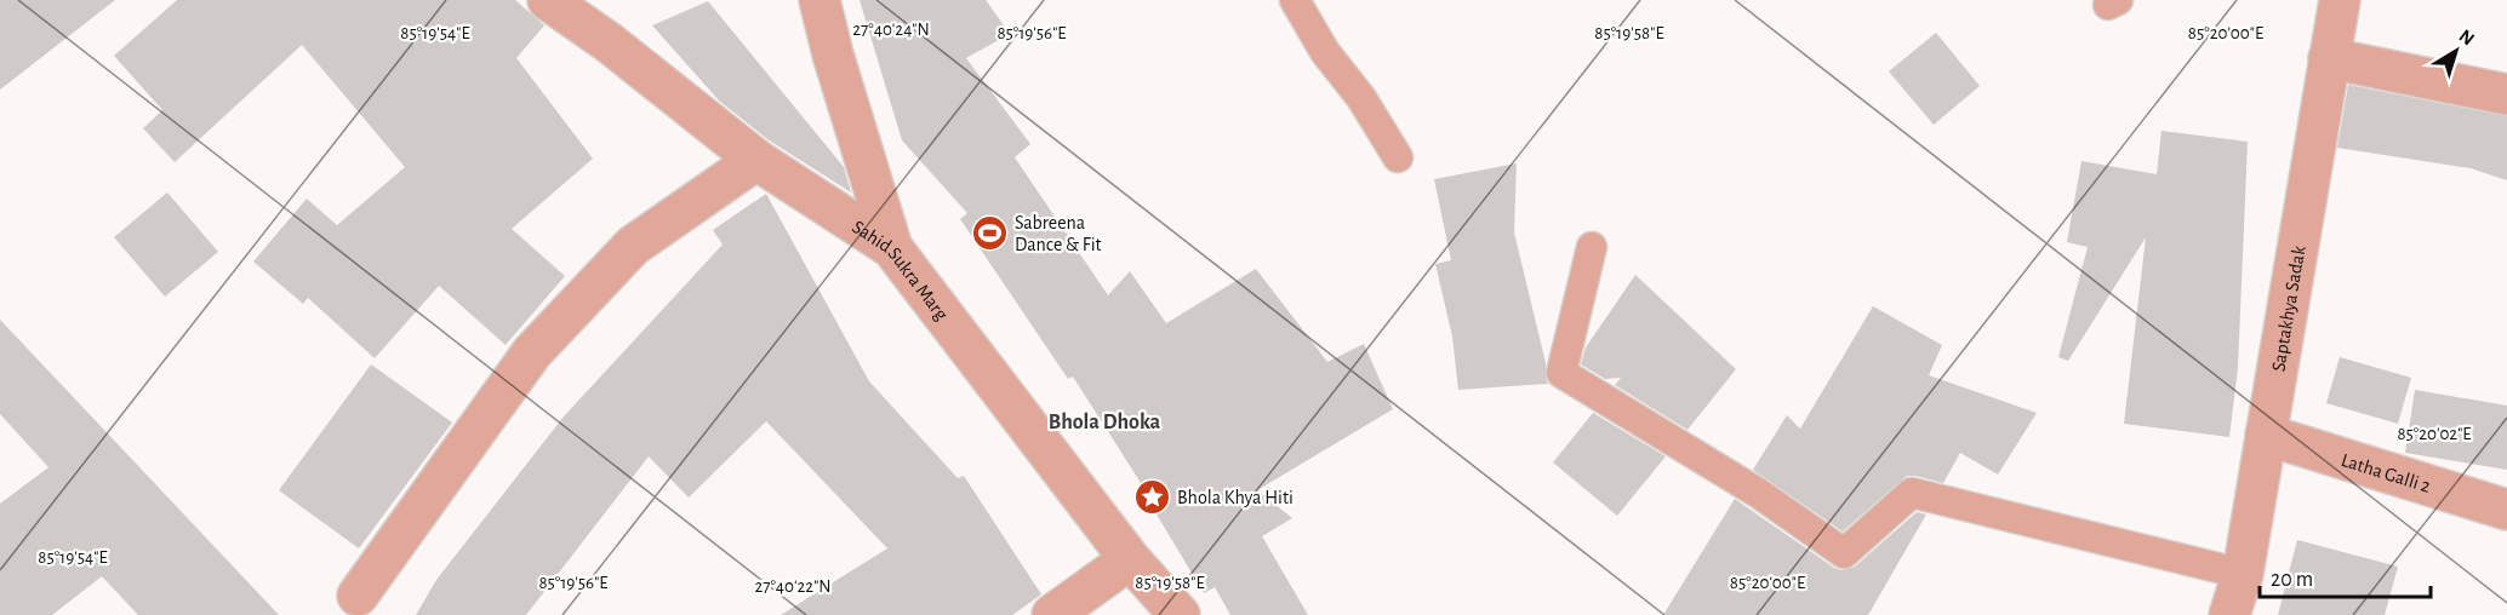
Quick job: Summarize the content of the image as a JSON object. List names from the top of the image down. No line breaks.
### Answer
{"streets":{"street":["Sahid Sukra Marg","Saptakhya Sadak","Latha Galli 2"]},"crossings":[["Saptakhya Sadak","Latha Galli 2"]],"districts":["Bhola Dhoka"],"places":{"sports":["Sabreena Dance & Fit"],"place":["Bhola Khya Hiti"]},"scale_bar":"20 m","north":"top right","coordinates":["27°40'24\"N","85°19'56\"E","85°19'58\"E","85°20'00\"E","85°19'54\"E","85°20'02\"E","27°40'22\"N"]}
